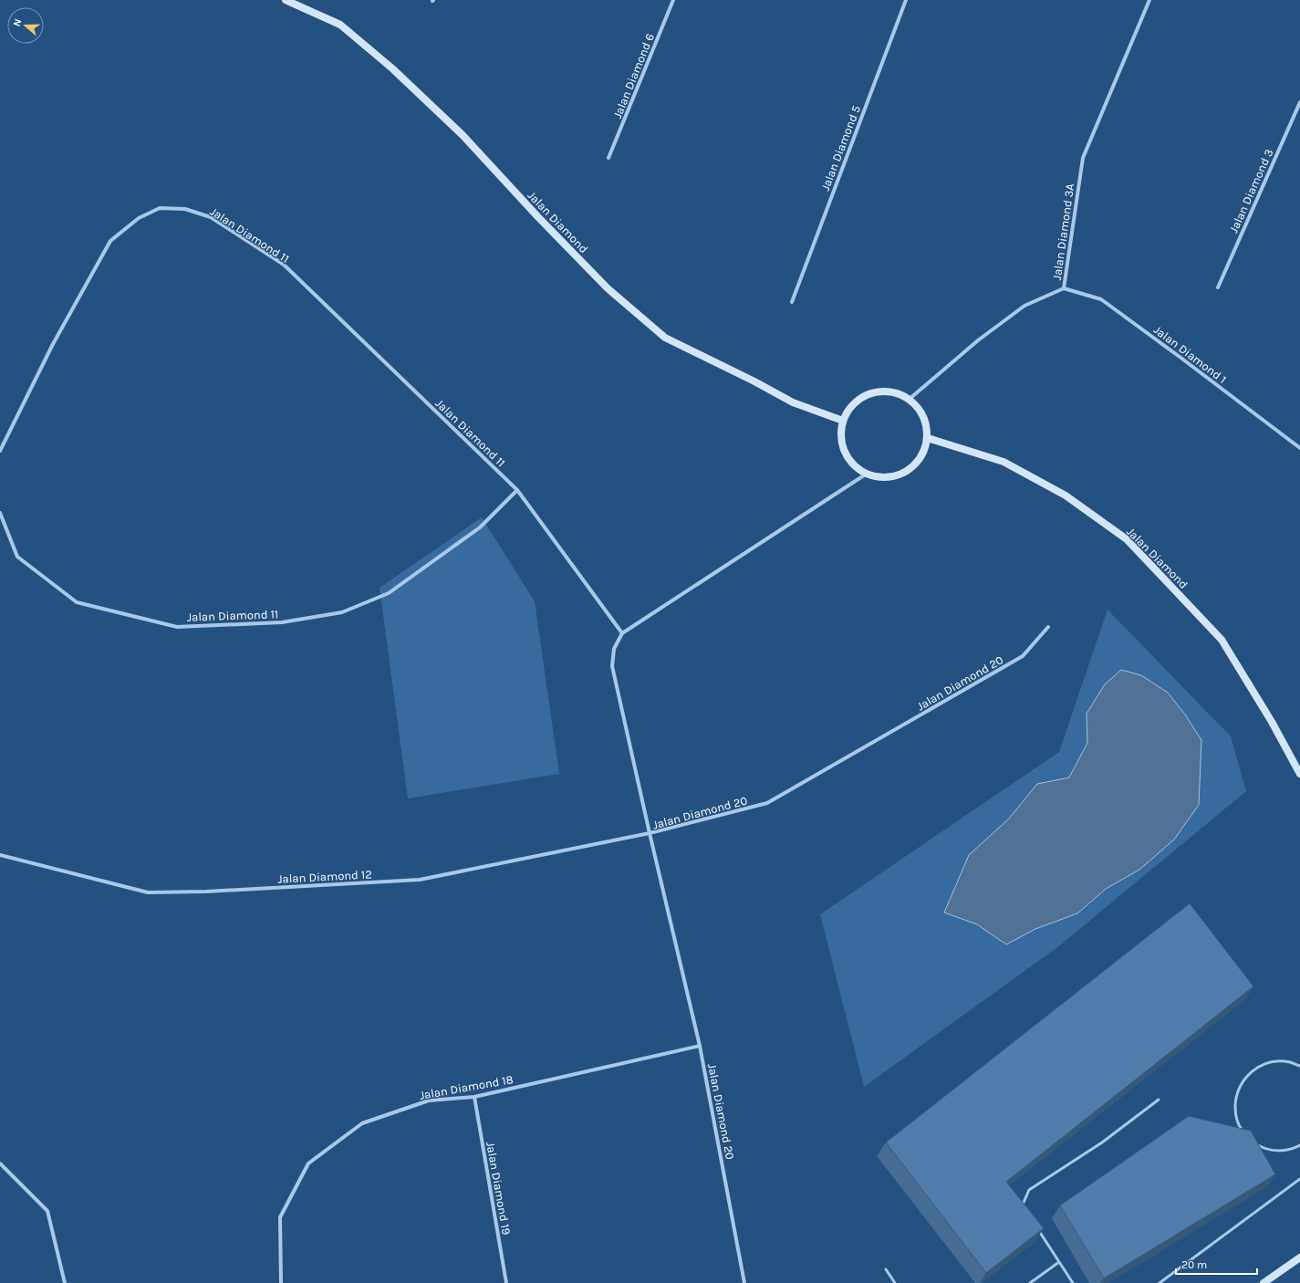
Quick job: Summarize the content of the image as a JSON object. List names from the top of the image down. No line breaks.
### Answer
{"streets":{"street":["Jalan Diamond 6","Jalan Diamond 5","Jalan Diamond 3","Jalan Diamond","Jalan Diamond 3A","Jalan Diamond 11","Jalan Diamond 1","Jalan Diamond 20","Jalan Diamond 12","Jalan Diamond 18","Jalan Diamond 19"]},"crossings":[["Jalan Diamond","Jalan Diamond 3A"],["Jalan Diamond 3A","Jalan Diamond 1"],["Jalan Diamond 20","Jalan Diamond 12"],["Jalan Diamond 20","Jalan Diamond 18"],["Jalan Diamond 18","Jalan Diamond 19"]],"scale_bar":"20 m","north":"left"}
